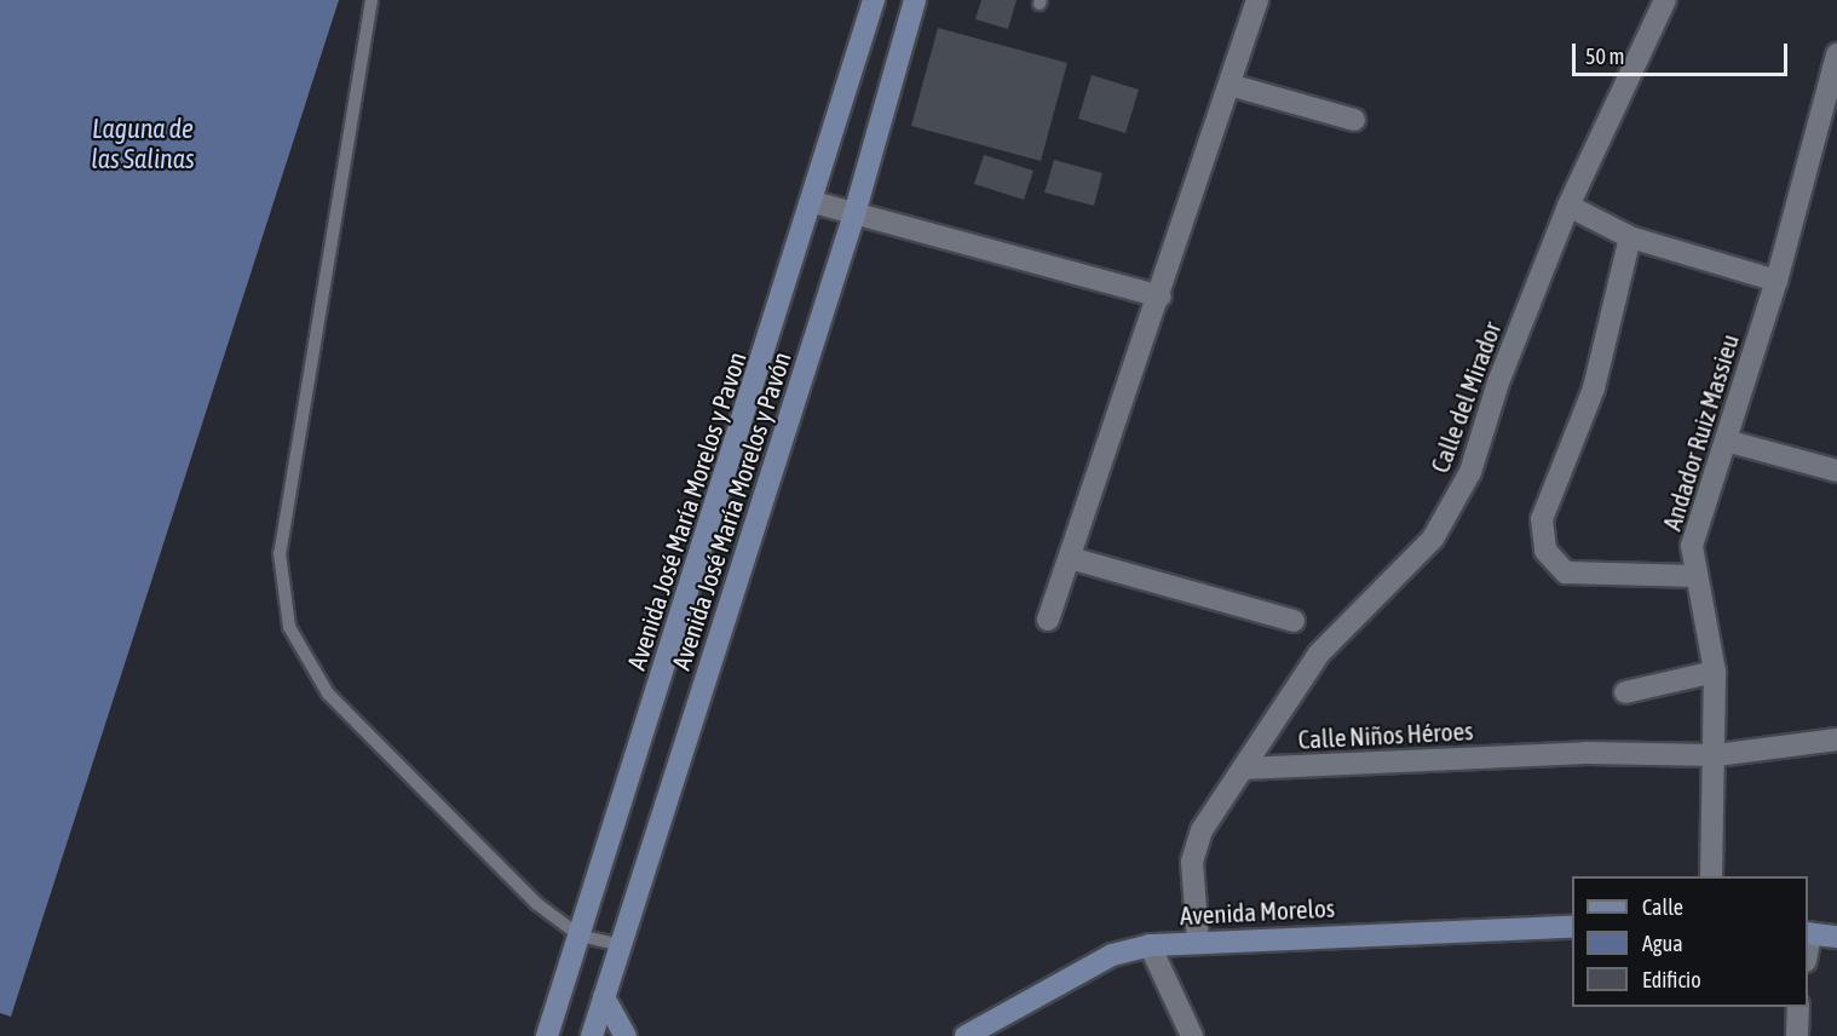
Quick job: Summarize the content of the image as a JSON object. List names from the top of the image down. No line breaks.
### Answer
{"streets":{"main road":["Avenida José María Morelos y Pavon","Avenida José María Morelos y Pavón","Avenida Morelos"],"street":["Calle del Mirador","Andador Ruiz Massieu","Calle Niños Héroes"]},"crossings":[["Calle del Mirador","Calle Niños Héroes"],["Andador Ruiz Massieu","Calle Niños Héroes"]],"water":["Laguna de las Salinas"],"legend":["Calle","Agua","Edificio"],"scale_bar":"50 m"}
